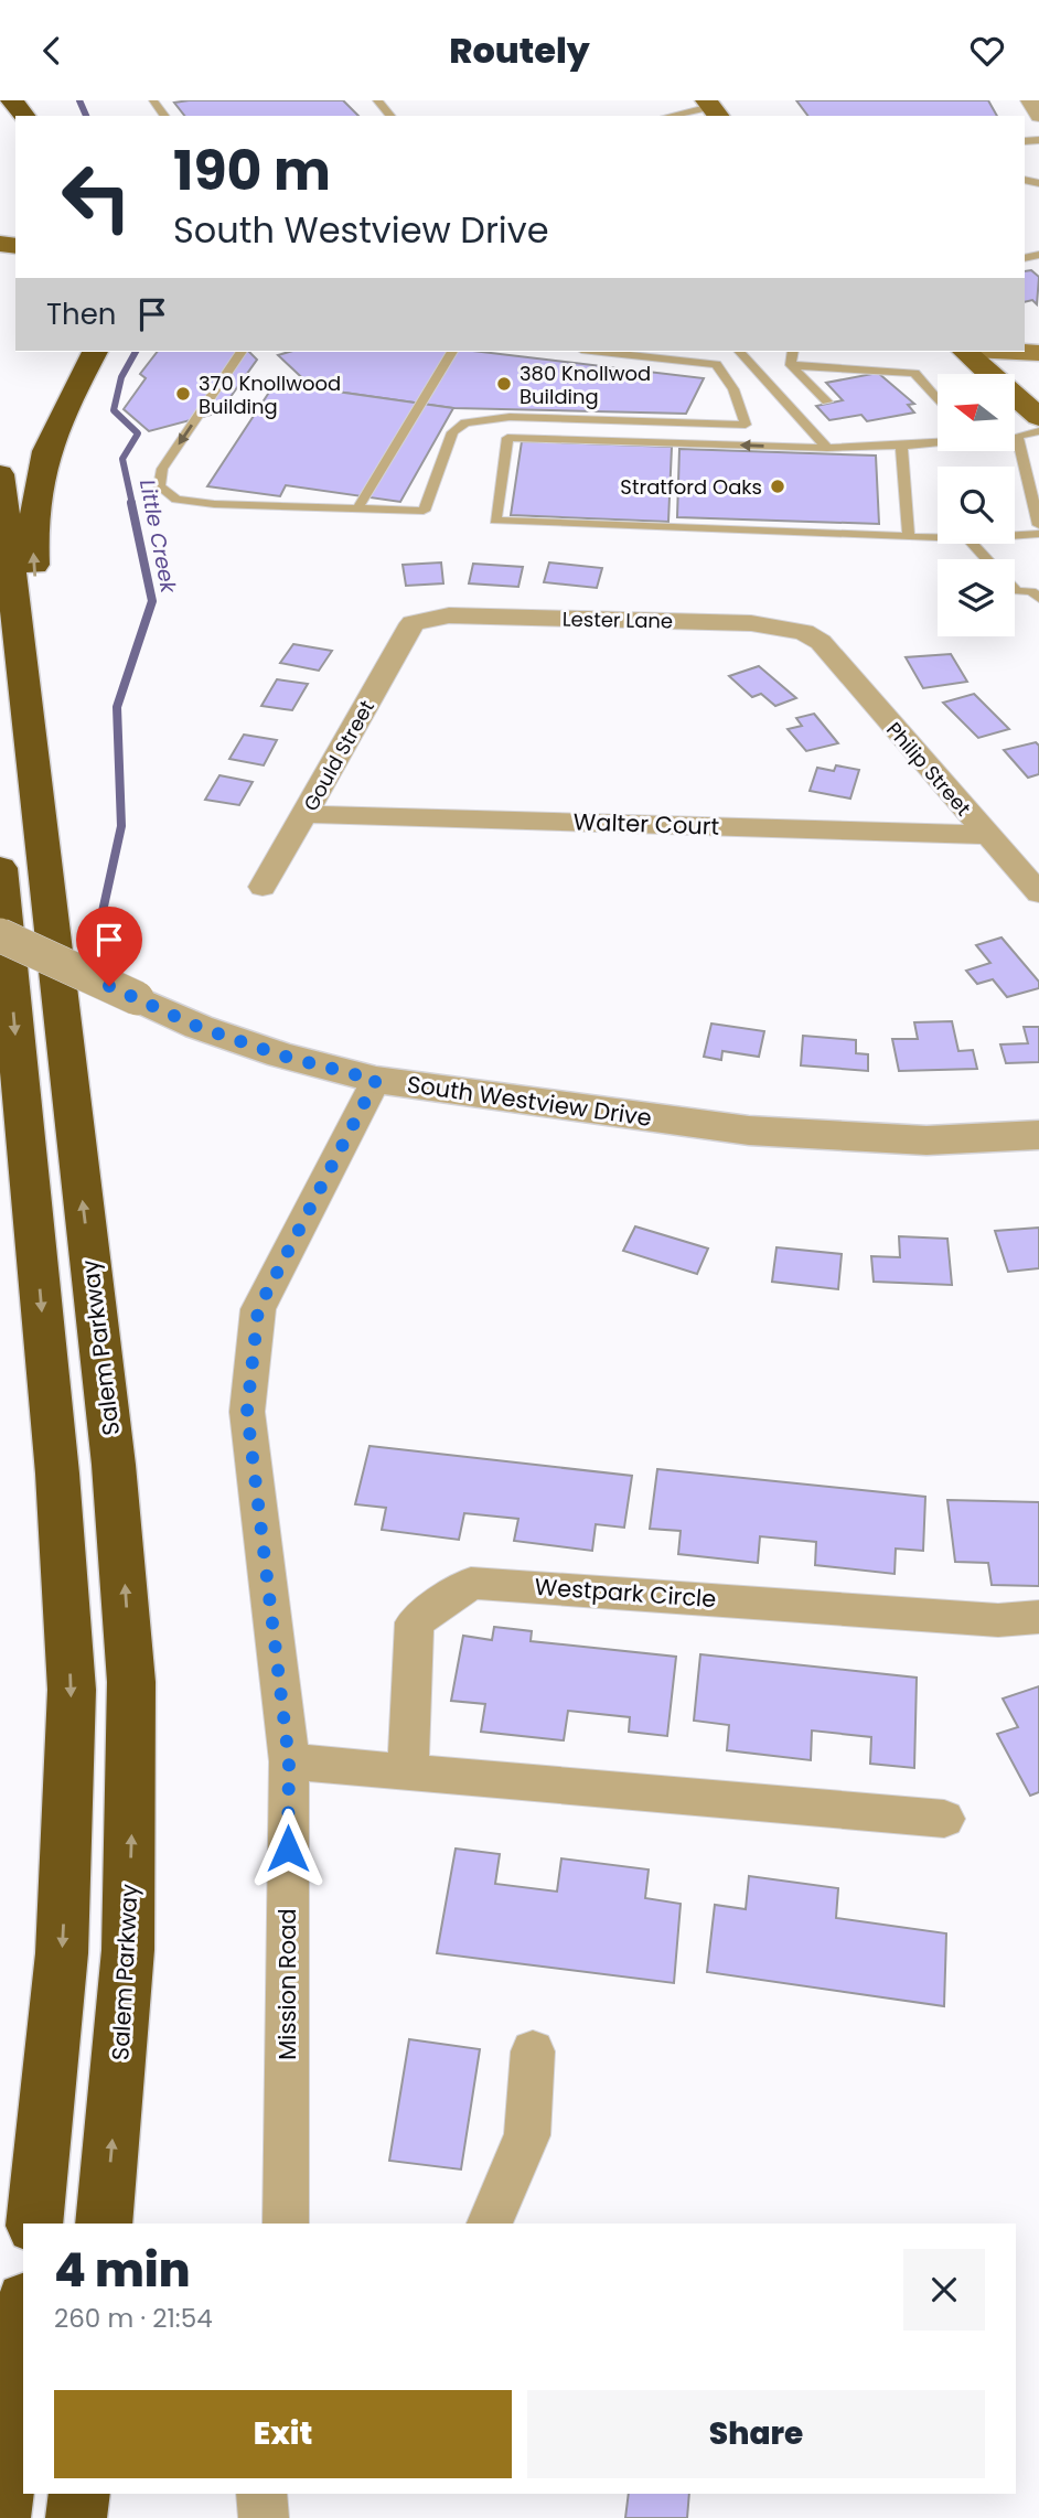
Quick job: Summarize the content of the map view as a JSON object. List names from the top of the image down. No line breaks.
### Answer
{"streets":{"highway":["Salem Parkway"],"street":["Lester Lane","Gould Street","Philip Street","Walter Court","South Westview Drive","Westpark Circle","Mission Road"]},"crossings":[["Lester Lane","Gould Street"],["Lester Lane","Philip Street"],["Gould Street","Walter Court"],["Philip Street","Walter Court"],["South Westview Drive","Mission Road"]],"water":["Little Creek"],"places":["380 Knollwod Building","370 Knollwood Building","Stratford Oaks"],"north":"left","page":{"header":"Routely","turn":["190 m","South Westview Drive"],"then":"Then","heading":["4 min","260 m · 21:54"],"buttons":["Exit","Share"]}}
